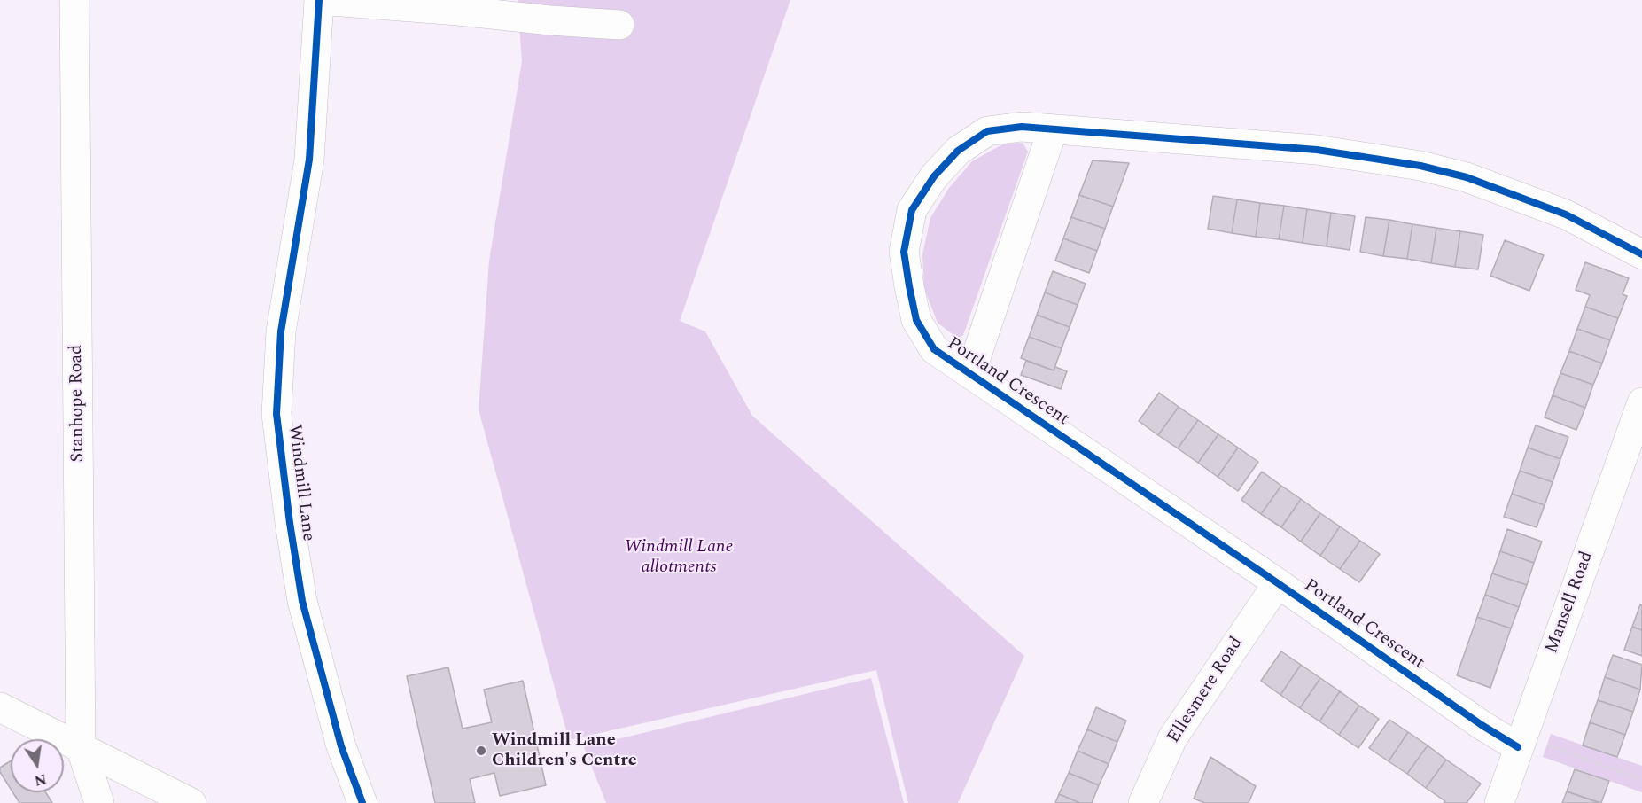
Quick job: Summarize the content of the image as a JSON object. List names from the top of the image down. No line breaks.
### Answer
{"streets":{"street":["Portland Crescent","Stanhope Road","Windmill Lane","Mansell Road","Ellesmere Road"]},"crossings":[["Portland Crescent","Mansell Road"],["Portland Crescent","Ellesmere Road"]],"parks":["Windmill Lane allotments"],"places":["Windmill Lane Children's Centre"],"north":"bottom"}
